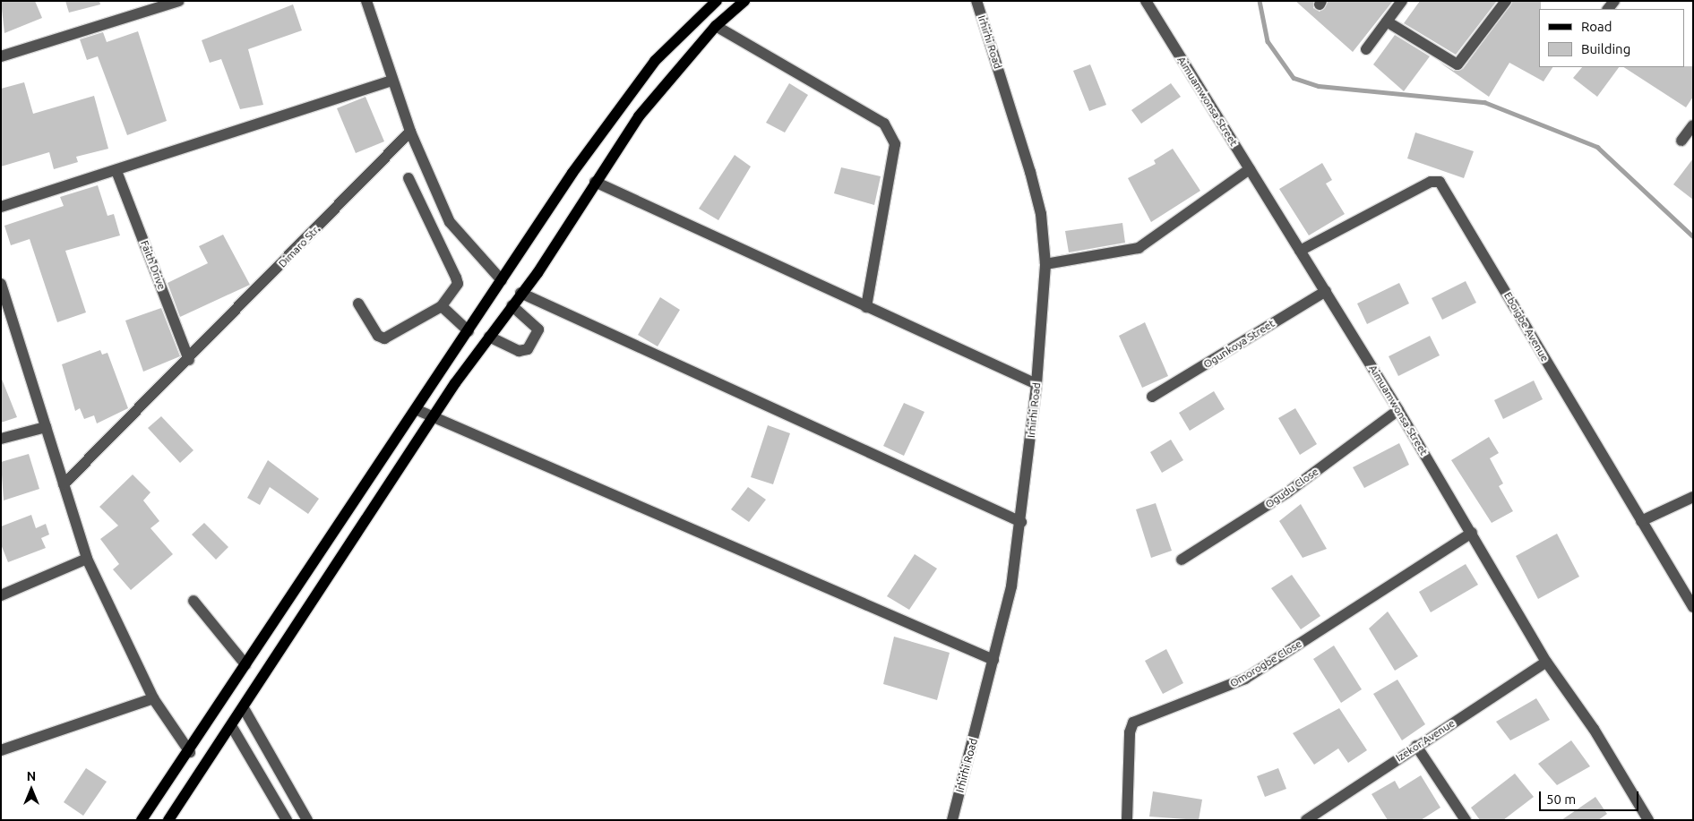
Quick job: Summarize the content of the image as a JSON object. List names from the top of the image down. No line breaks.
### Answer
{"streets":{"street":["Irhirhi Road","Aimuamwonsa Street","Dimaro Str.","Faith Drive","Eboigbe Avenue","Ogunkoya Street","Ogudu Close","Omorogbe Close","Izekor Avenue"]},"crossings":[["Aimuamwonsa Street","Eboigbe Avenue"],["Aimuamwonsa Street","Ogunkoya Street"],["Aimuamwonsa Street","Ogudu Close"],["Aimuamwonsa Street","Omorogbe Close"],["Aimuamwonsa Street","Izekor Avenue"],["Dimaro Str.","Faith Drive"]],"legend":["Road","Building"],"scale_bar":"50 m","north":"top"}
